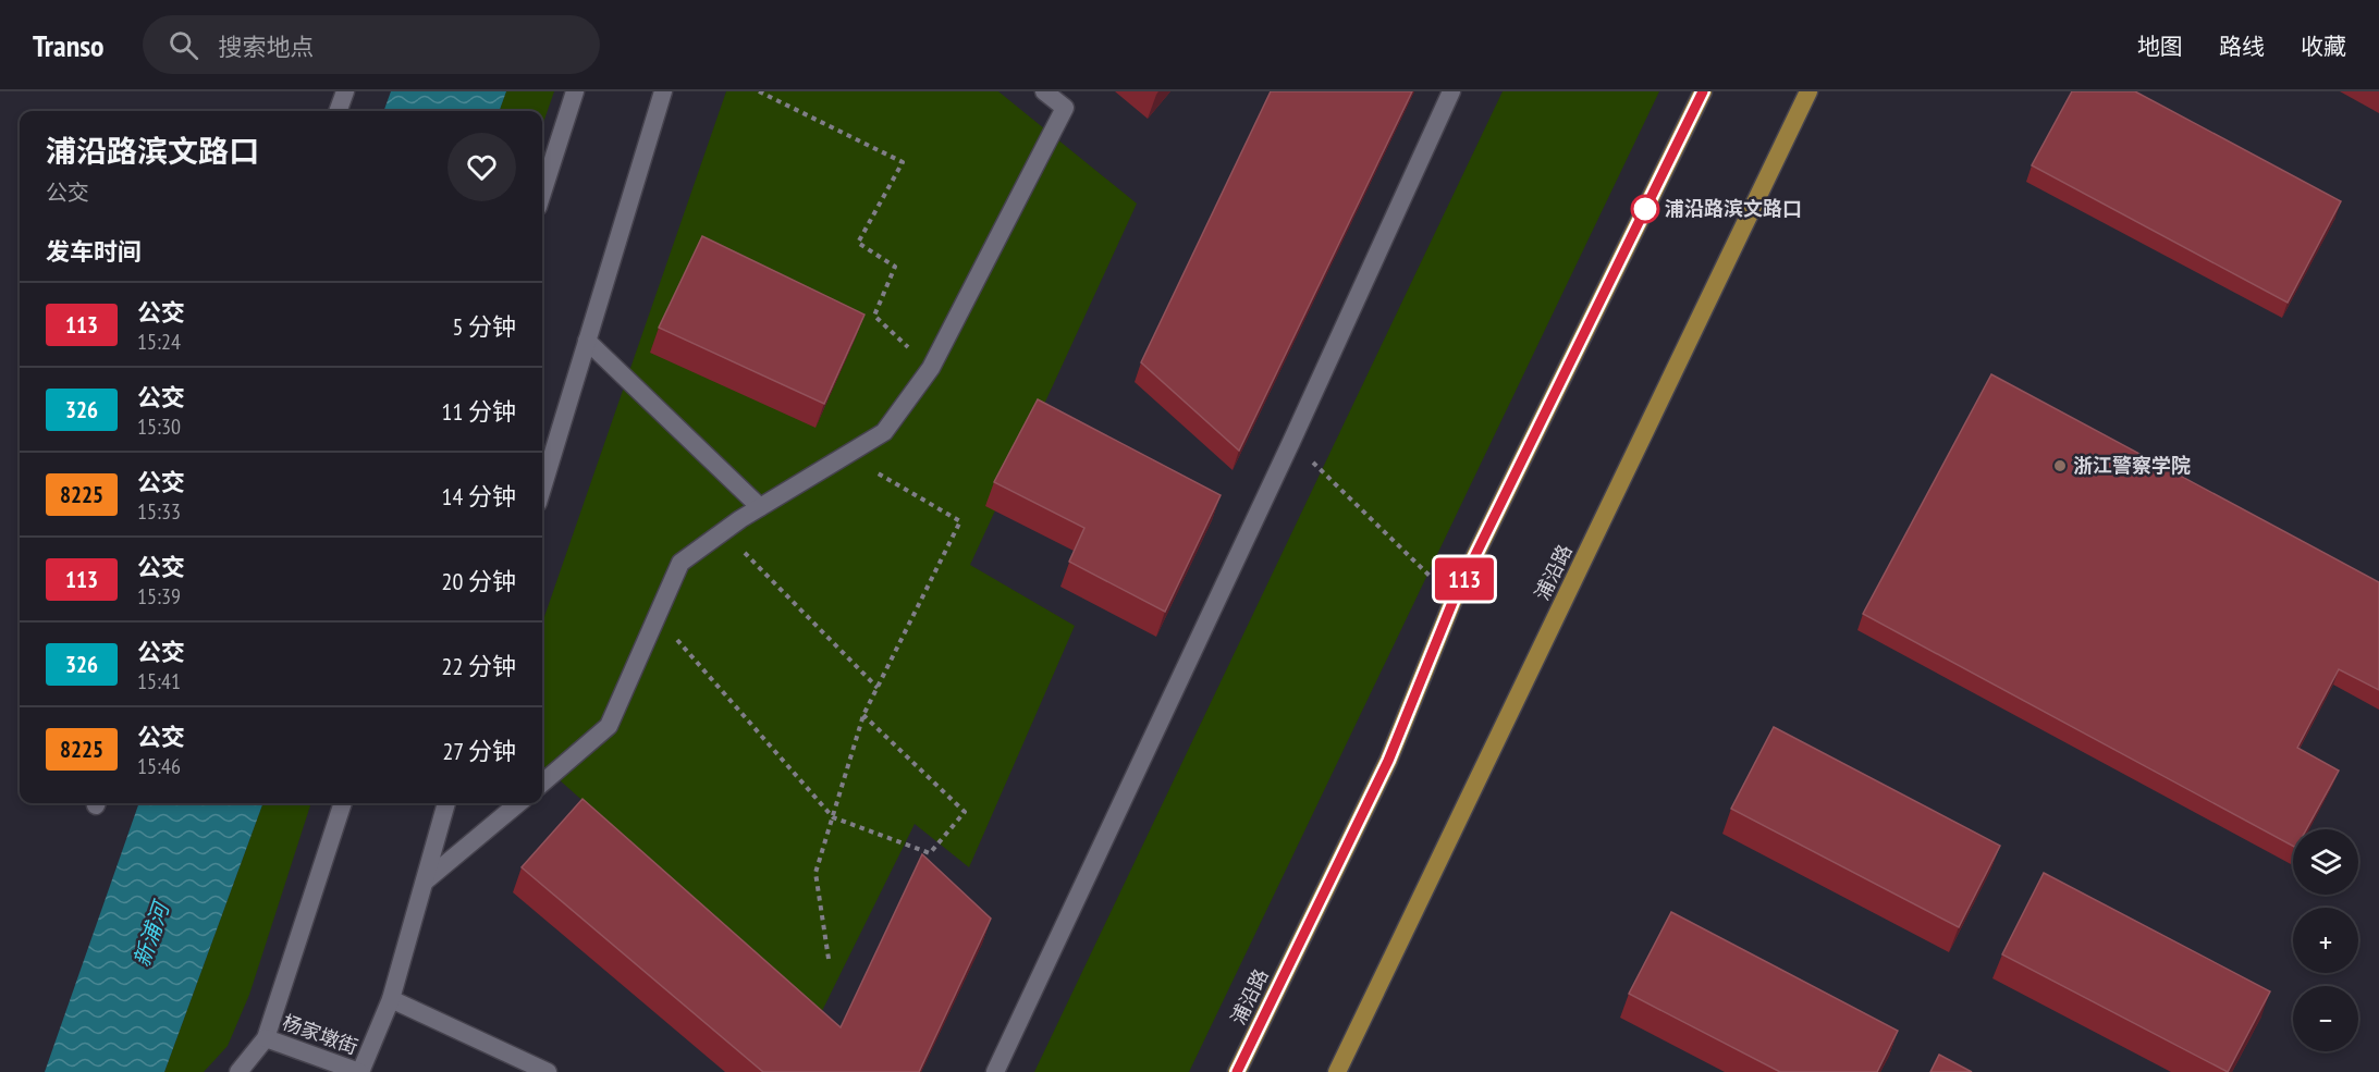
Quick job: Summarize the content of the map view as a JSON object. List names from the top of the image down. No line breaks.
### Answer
{"streets":{"main road":["浦沿路"],"street":["杨家墩街"]},"water":["新浦河"],"places":["浦沿路滨文路口","浙江警察学院"],"lines":["bus line 113"],"page":{"header":"Transo","search":"搜索地点","nav":["地图","路线","收藏"],"on_map":"113","heading":[["浦沿路滨文路口","公交"],"发车时间"],"list":[{"mark":"113","name":"公交","note":"15:24","value":"5 分钟"},{"mark":"326","name":"公交","note":"15:30","value":"11 分钟"},{"mark":"8225","name":"公交","note":"15:33","value":"14 分钟"},{"mark":"113","name":"公交","note":"15:39","value":"20 分钟"},{"mark":"326","name":"公交","note":"15:41","value":"22 分钟"},{"mark":"8225","name":"公交","note":"15:46","value":"27 分钟"}],"map_buttons":["+","−"]}}
